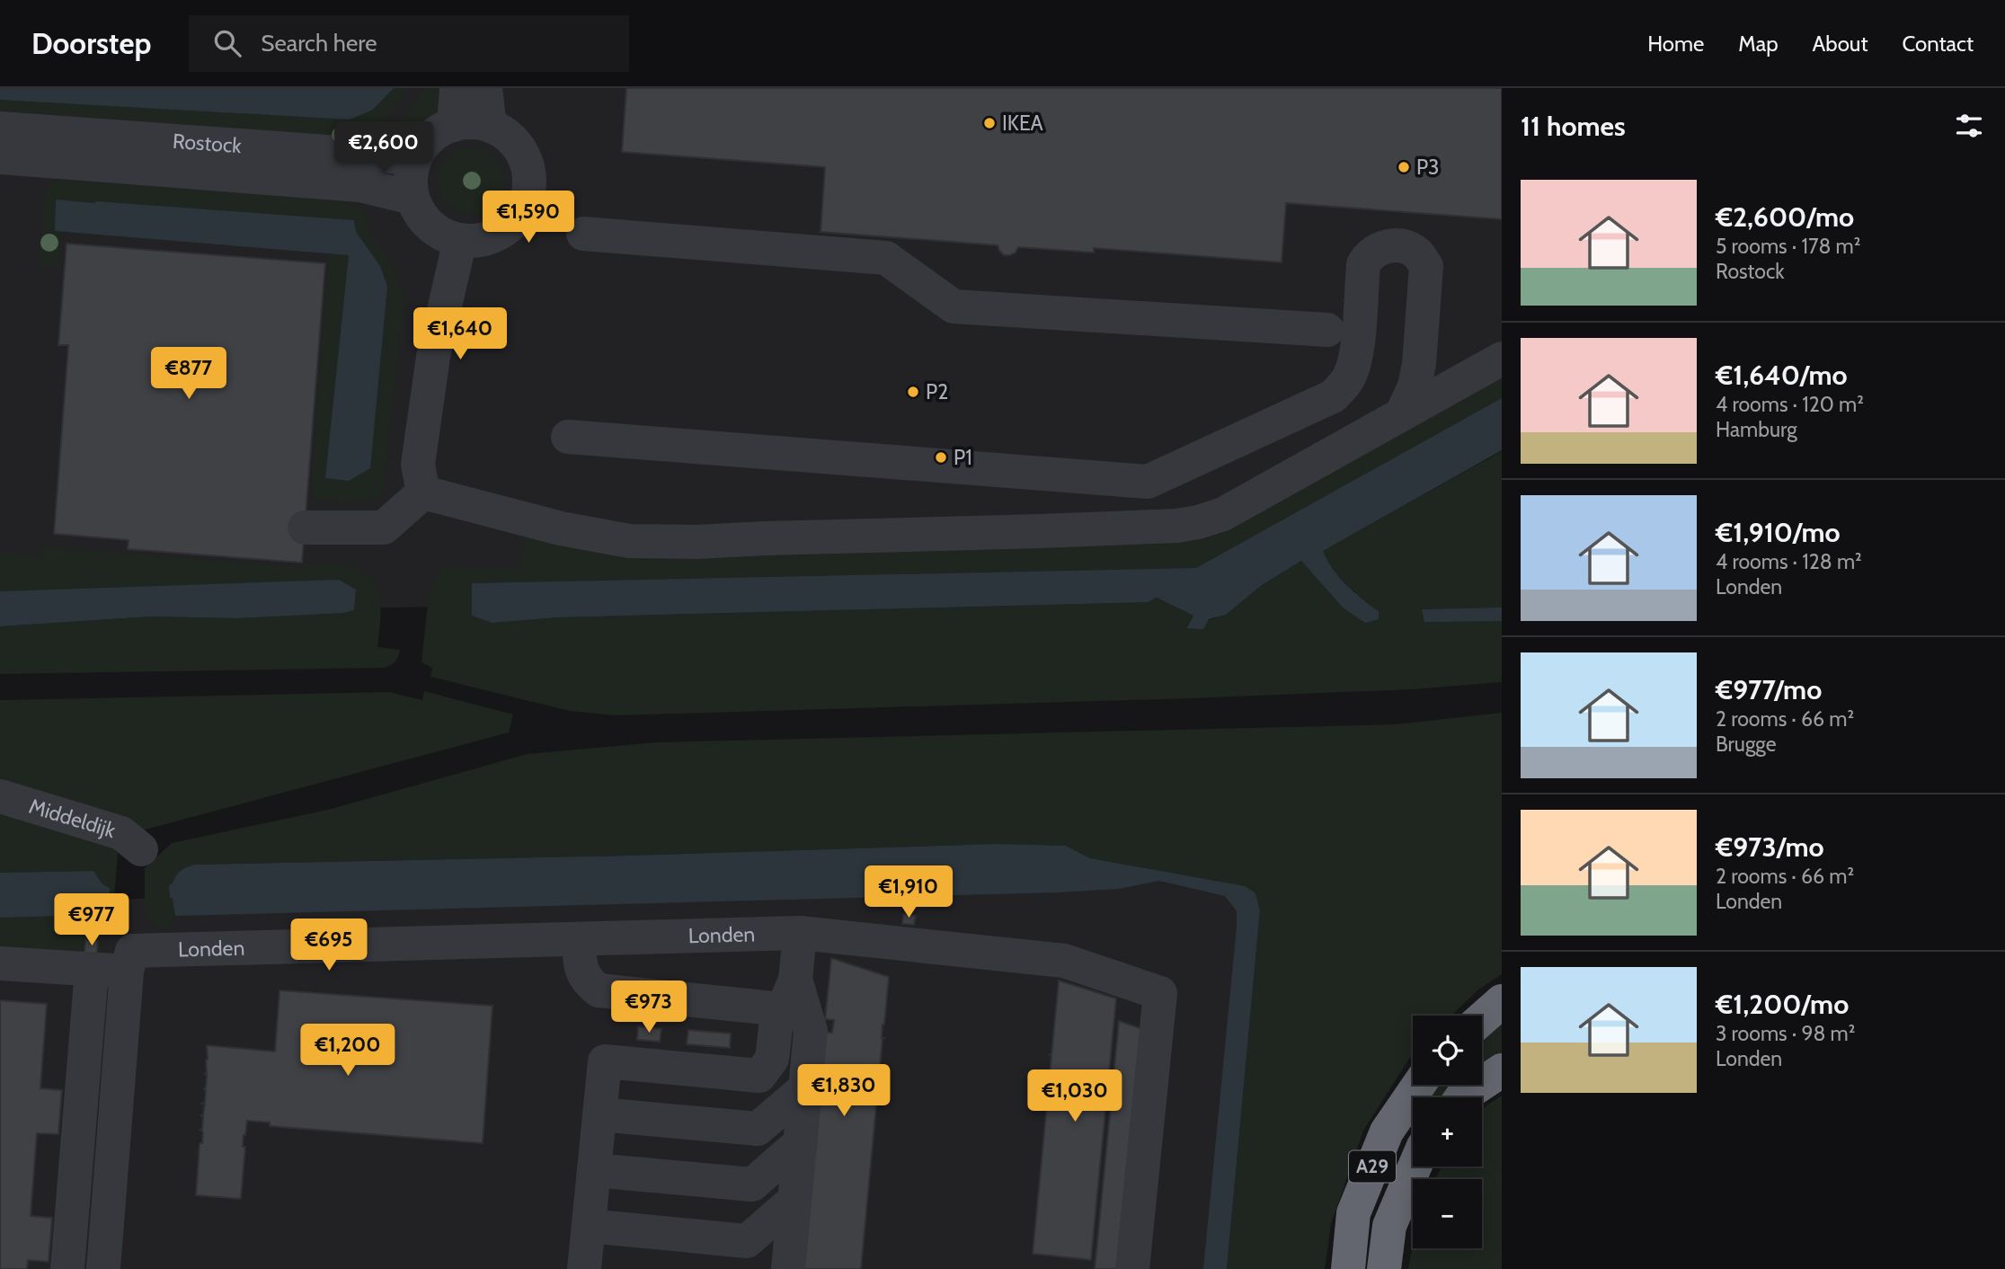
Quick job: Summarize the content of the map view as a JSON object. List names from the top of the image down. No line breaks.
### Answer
{"streets":{"highway":["A29"],"street":["Rostock","Middeldijk","Londen"]},"places":["IKEA","P3","P2","P1"],"page":{"header":"Doorstep","search":"Search here","nav":["Home","Map","About","Contact"],"heading":"11 homes","price":["€2,600","€1,590","€1,640","€877","€1,910","€977","€695","€973","€1,200","€1,830","€1,030"],"list":[{"name":"€2,600/mo","note":"5 rooms · 178 m² · Rostock"},{"name":"€1,640/mo","note":"4 rooms · 120 m² · Hamburg"},{"name":"€1,910/mo","note":"4 rooms · 128 m² · Londen"},{"name":"€977/mo","note":"2 rooms · 66 m² · Brugge"},{"name":"€973/mo","note":"2 rooms · 66 m² · Londen"},{"name":"€1,200/mo","note":"3 rooms · 98 m² · Londen"}],"map_buttons":["+","−"]}}
